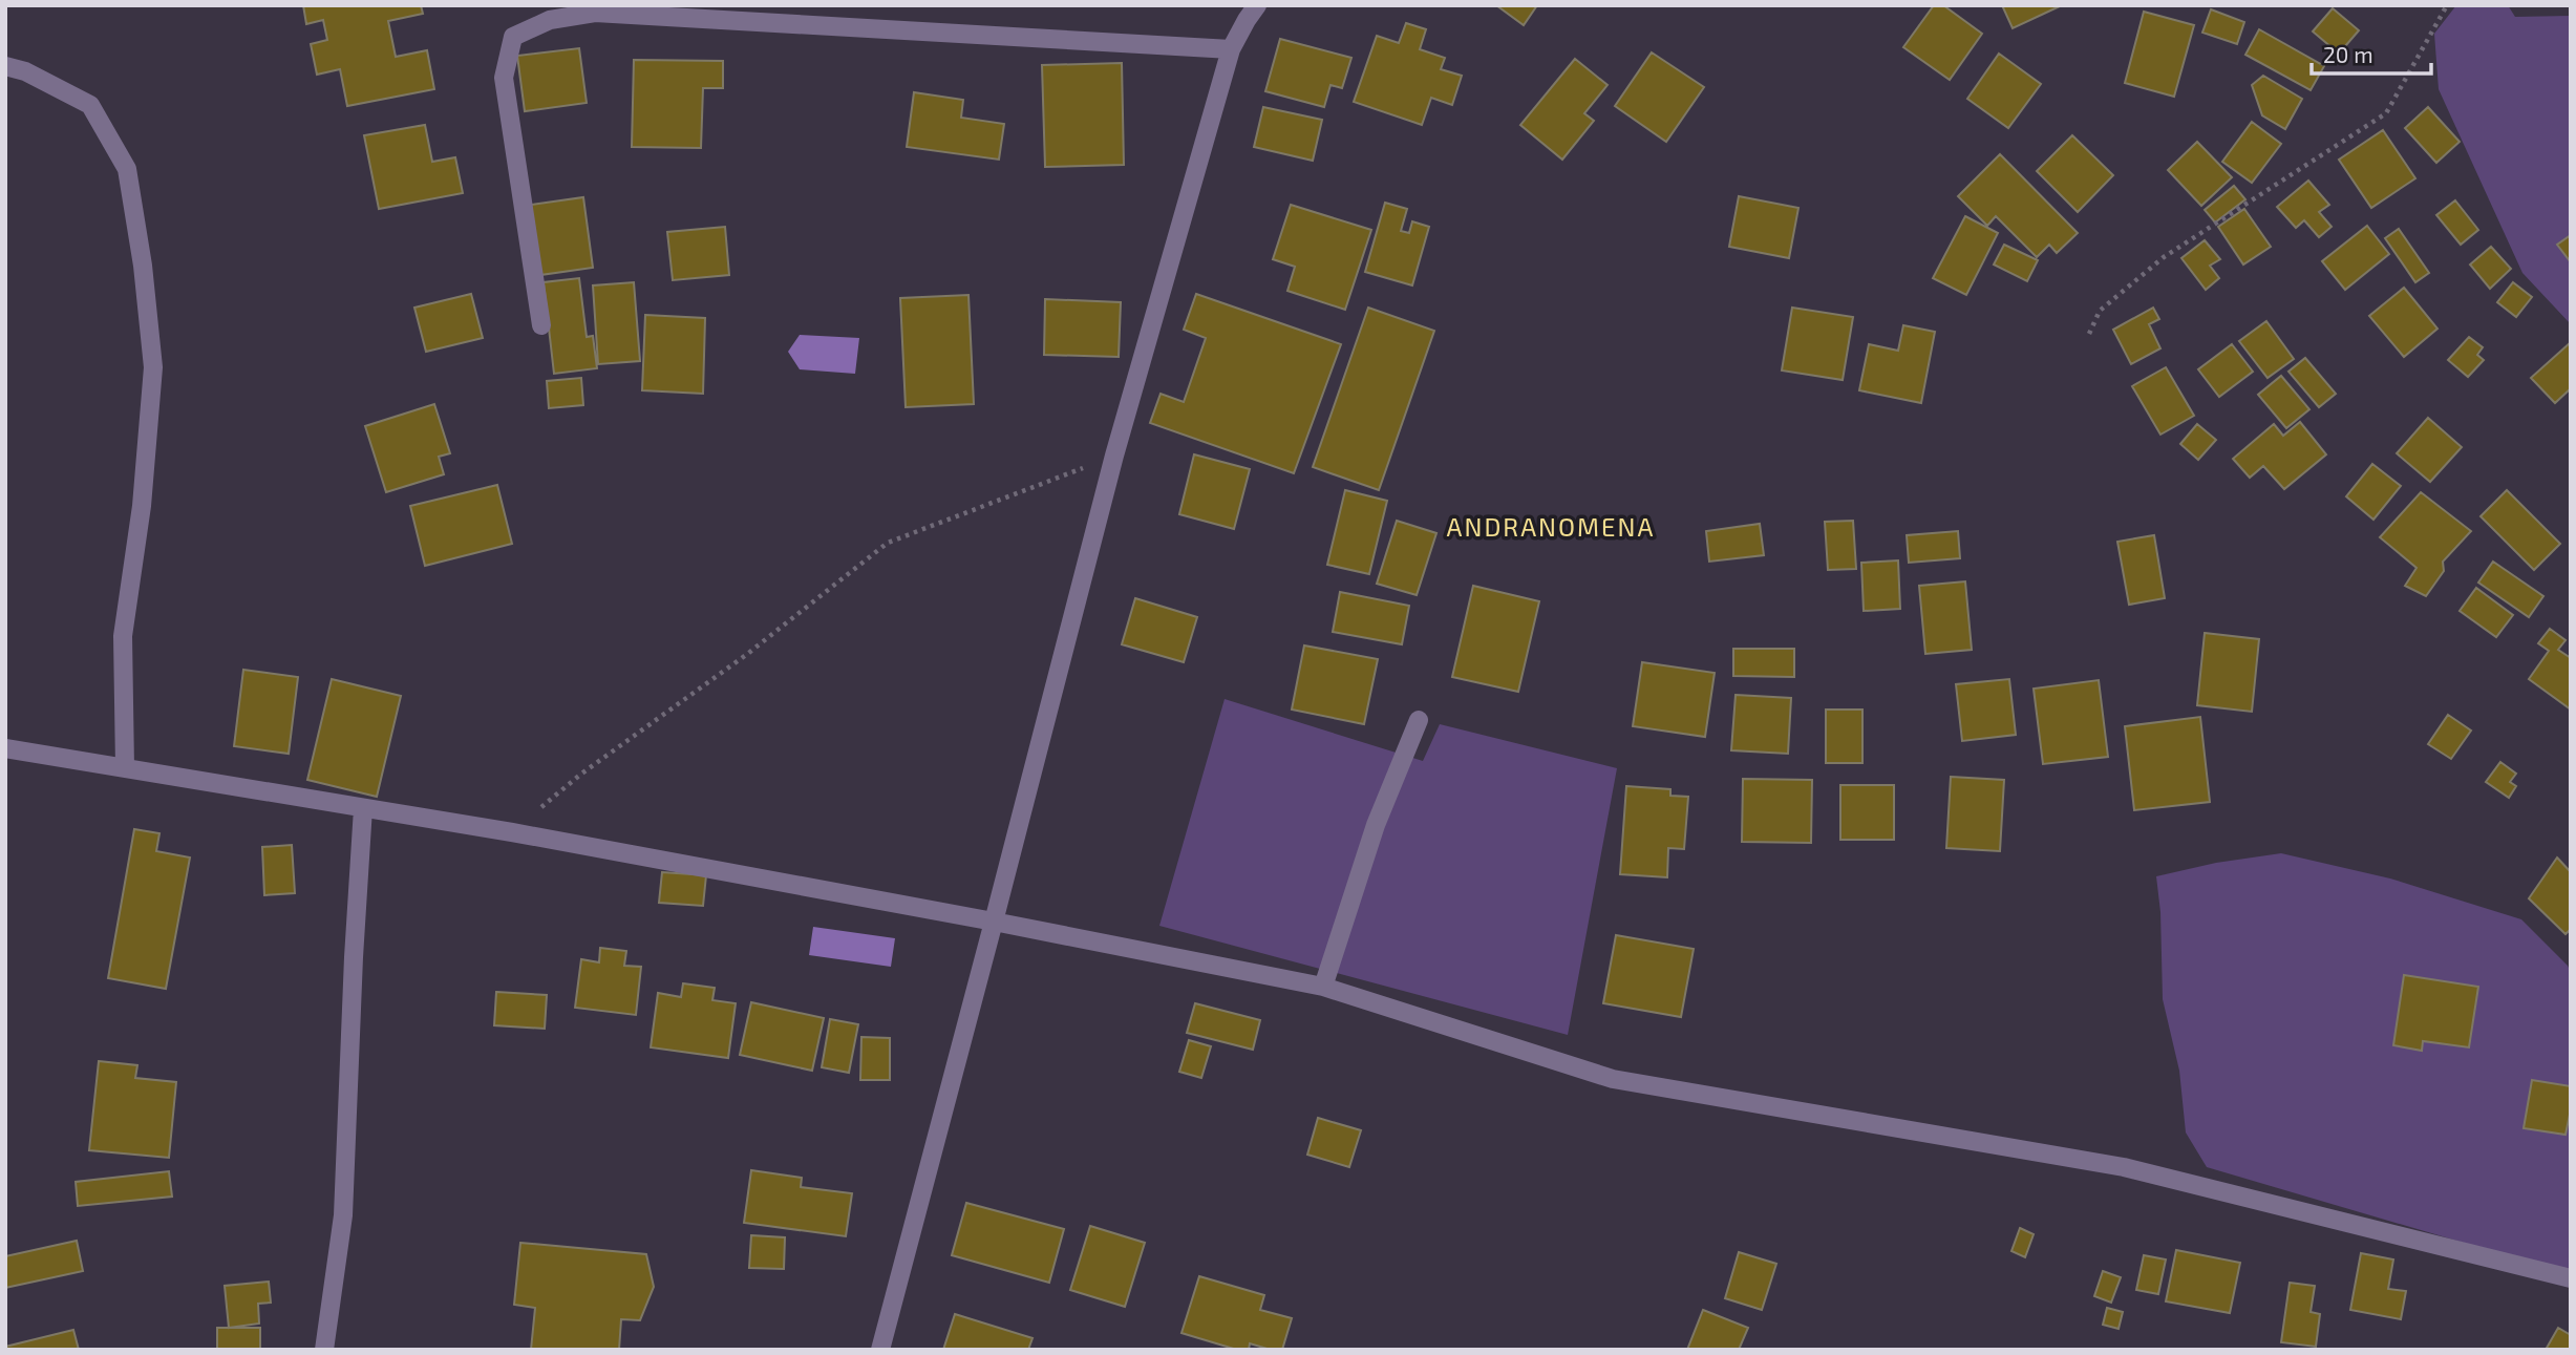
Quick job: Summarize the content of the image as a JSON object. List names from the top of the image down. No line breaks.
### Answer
{"districts":["ANDRANOMENA"],"scale_bar":"20 m"}
